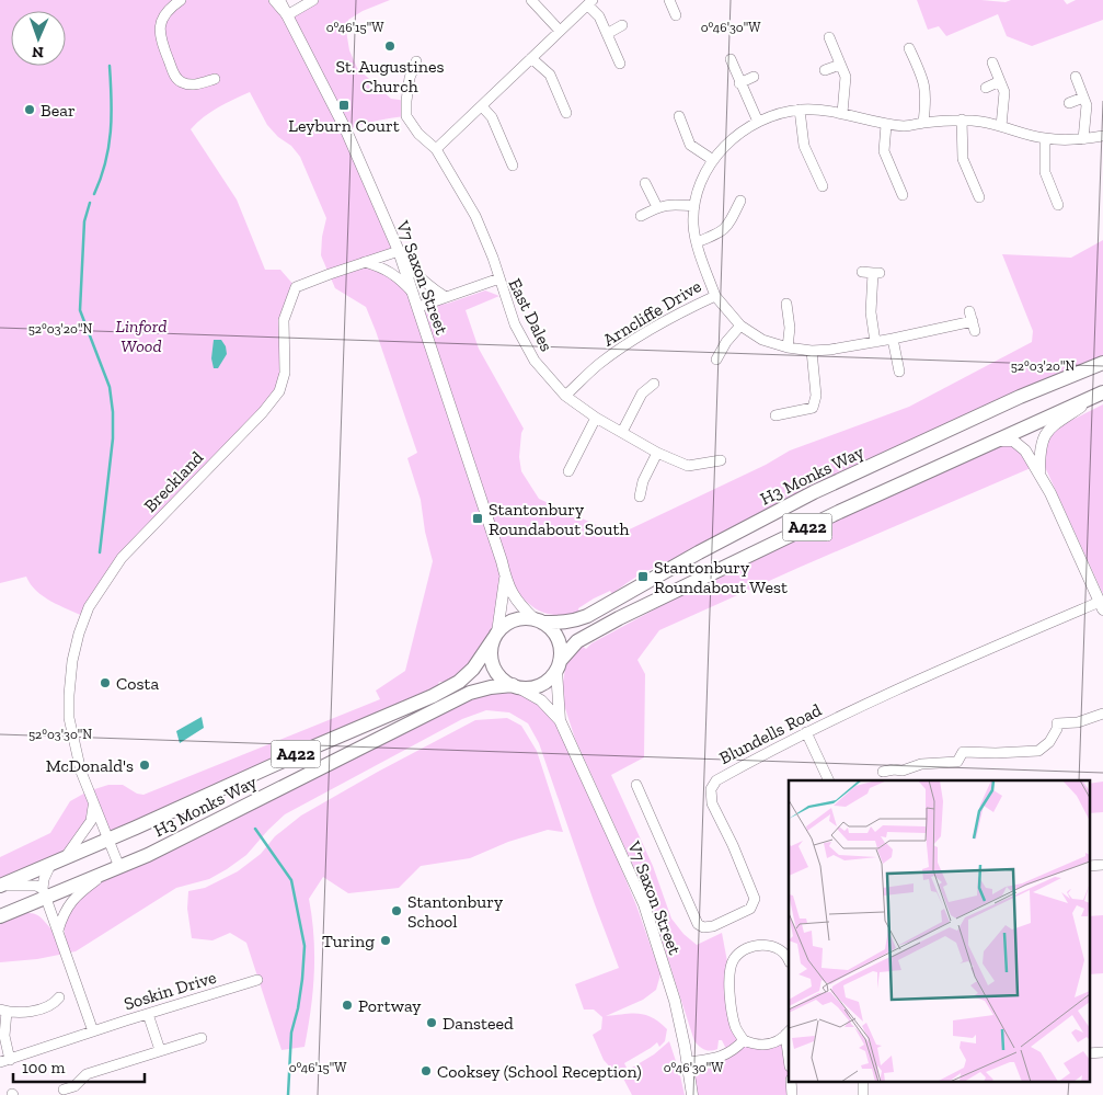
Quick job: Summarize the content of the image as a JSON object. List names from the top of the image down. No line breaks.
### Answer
{"streets":{"main road":["H3 Monks Way","A422"],"street":["V7 Saxon Street","Arncliffe Drive","East Dales","Breckland","Blundells Road","Soskin Drive"]},"crossings":[["V7 Saxon Street","East Dales"],["V7 Saxon Street","H3 Monks Way"],["V7 Saxon Street","Breckland"],["V7 Saxon Street","A422"],["Arncliffe Drive","East Dales"],["H3 Monks Way","Breckland"],["H3 Monks Way","A422"]],"parks":["Linford Wood"],"places":{"other":["St. Augustines Church","Bear","Costa","McDonald's","Stantonbury School","Turing","Portway","Dansteed","Cooksey (School Reception)"],"transit":["Leyburn Court","Stantonbury Roundabout South","Stantonbury Roundabout West"]},"scale_bar":"100 m","north":"bottom","coordinates":["0°46'15\"W","0°46'30\"W","52°03'20\"N","52°03'30\"N"]}
